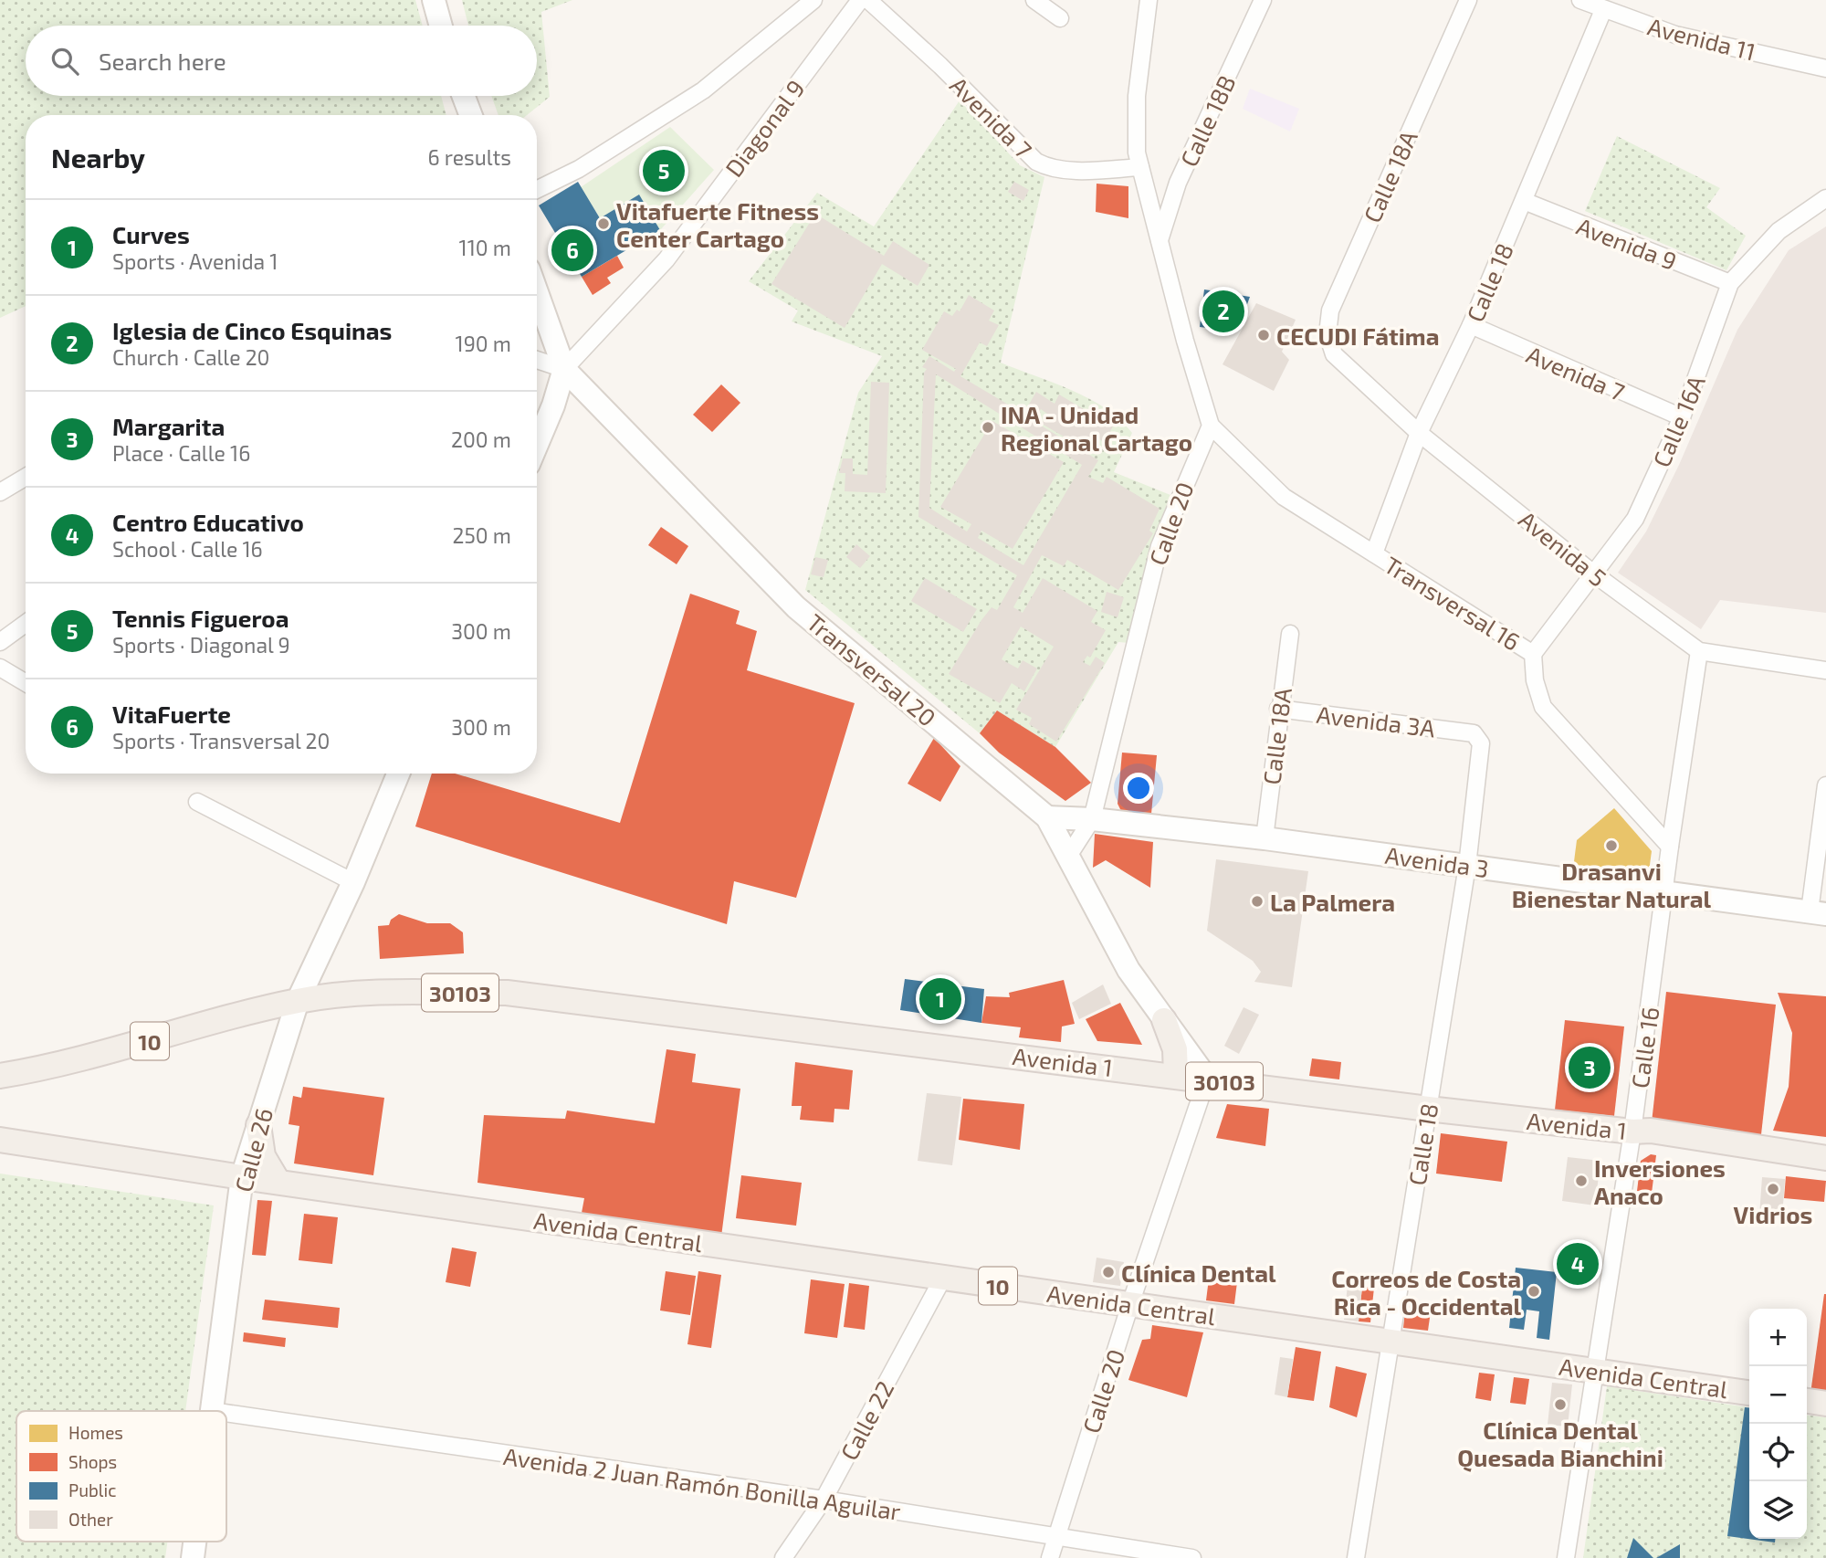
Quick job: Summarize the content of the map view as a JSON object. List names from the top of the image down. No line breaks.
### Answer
{"streets":{"main road":["30103","10","Avenida 1","Avenida Central"],"street":["Avenida 11","Avenida 7","Calle 18B","Diagonal 9","Calle 18A","Avenida 9","Calle 18","Calle 16A","Calle 20","Avenida 5","Transversal 16","Transversal 20","Avenida 3A","Avenida 3","Calle 16","Calle 26","Calle 22","Avenida 2 Juan Ramón Bonilla Aguilar"]},"crossings":[["Avenida 11","Calle 18"],["Avenida 7","Calle 18"],["Avenida 7","Calle 16A"],["Diagonal 9","Transversal 20"],["Calle 18A","Avenida 5"],["Calle 18A","Avenida 3A"],["Calle 18A","Avenida 3"],["Avenida 9","Calle 18"],["Avenida 9","Calle 16A"],["Calle 18","Avenida 5"],["Calle 18","Transversal 16"],["Calle 18","Avenida 3A"],["Calle 18","Avenida 3"],["Calle 18","Avenida 1"],["Calle 18","Avenida Central"],["Calle 16A","Avenida 5"],["Calle 16A","Transversal 16"],["Calle 20","Transversal 16"],["Calle 20","Transversal 20"],["Calle 20","Avenida 3"],["Calle 20","Avenida 1"],["Calle 20","Avenida Central"],["Calle 20","Avenida 2 Juan Ramón Bonilla Aguilar"],["Avenida 5","Calle 16"],["Transversal 16","Calle 16"],["Transversal 20","Avenida 3"],["Transversal 20","Avenida 1"],["Avenida 3","Calle 16"],["10","Avenida 1"],["10","Calle 26"],["10","Avenida Central"],["Calle 16","Avenida 1"],["Calle 16","Avenida Central"],["Avenida 1","Calle 26"],["Calle 26","Avenida Central"],["Avenida Central","Calle 22"],["Calle 22","Avenida 2 Juan Ramón Bonilla Aguilar"]],"places":["Vitafuerte Fitness Center Cartago","CECUDI Fátima","INA - Unidad Regional Cartago","Drasanvi Bienestar Natural","La Palmera","Inversiones Anaco","Vidrios","Clínica Dental","Correos de Costa Rica - Occidental","Clínica Dental Quesada Bianchini"],"legend":["Homes","Shops","Public","Other"],"page":{"search":"Search here","heading":["Nearby","6 results"],"pins":["5","6","2","1","3","4"],"list":[{"mark":"1","name":"Curves","note":"Sports · Avenida 1","value":"110 m"},{"mark":"2","name":"Iglesia de Cinco Esquinas","note":"Church · Calle 20","value":"190 m"},{"mark":"3","name":"Margarita","note":"Place · Calle 16","value":"200 m"},{"mark":"4","name":"Centro Educativo","note":"School · Calle 16","value":"250 m"},{"mark":"5","name":"Tennis Figueroa","note":"Sports · Diagonal 9","value":"300 m"},{"mark":"6","name":"VitaFuerte","note":"Sports · Transversal 20","value":"300 m"}],"map_buttons":["+","−"]}}
